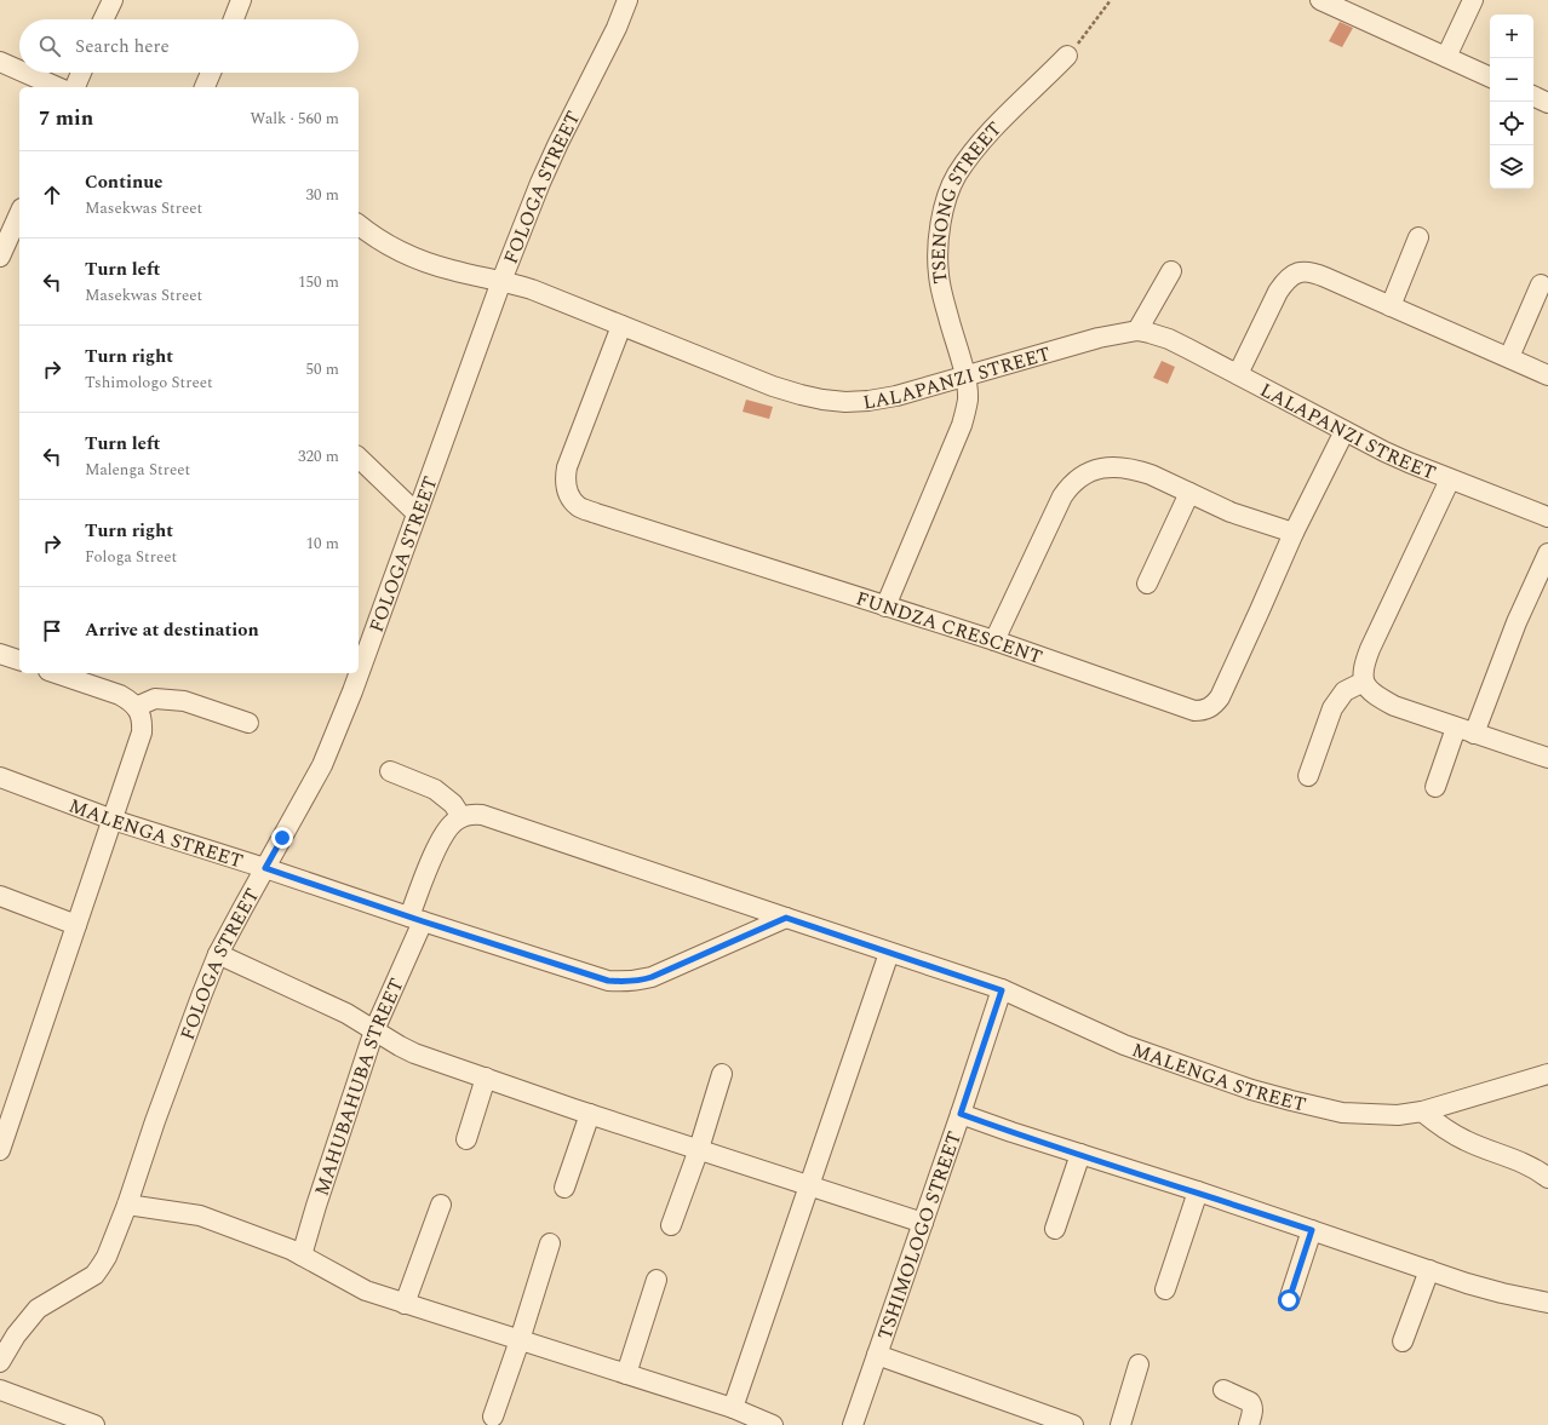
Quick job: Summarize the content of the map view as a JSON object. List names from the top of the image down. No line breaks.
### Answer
{"streets":{"street":["FOLOGA STREET","TSENONG STREET","LALAPANZI STREET","FUNDZA CRESCENT","MALENGA STREET","MAHUBAHUBA STREET","TSHIMOLOGO STREET"]},"crossings":[["FOLOGA STREET","LALAPANZI STREET"],["FOLOGA STREET","MALENGA STREET"],["TSENONG STREET","LALAPANZI STREET"],["TSENONG STREET","FUNDZA CRESCENT"],["LALAPANZI STREET","FUNDZA CRESCENT"],["MALENGA STREET","MAHUBAHUBA STREET"],["MALENGA STREET","TSHIMOLOGO STREET"]],"page":{"map_buttons":["+","−"],"search":"Search here","heading":["7 min","Walk · 560 m"],"list":[["Continue","Masekwas Street","30 m"],["Turn left","Masekwas Street","150 m"],["Turn right","Tshimologo Street","50 m"],["Turn left","Malenga Street","320 m"],["Turn right","Fologa Street","10 m"],"Arrive at destination"]}}
